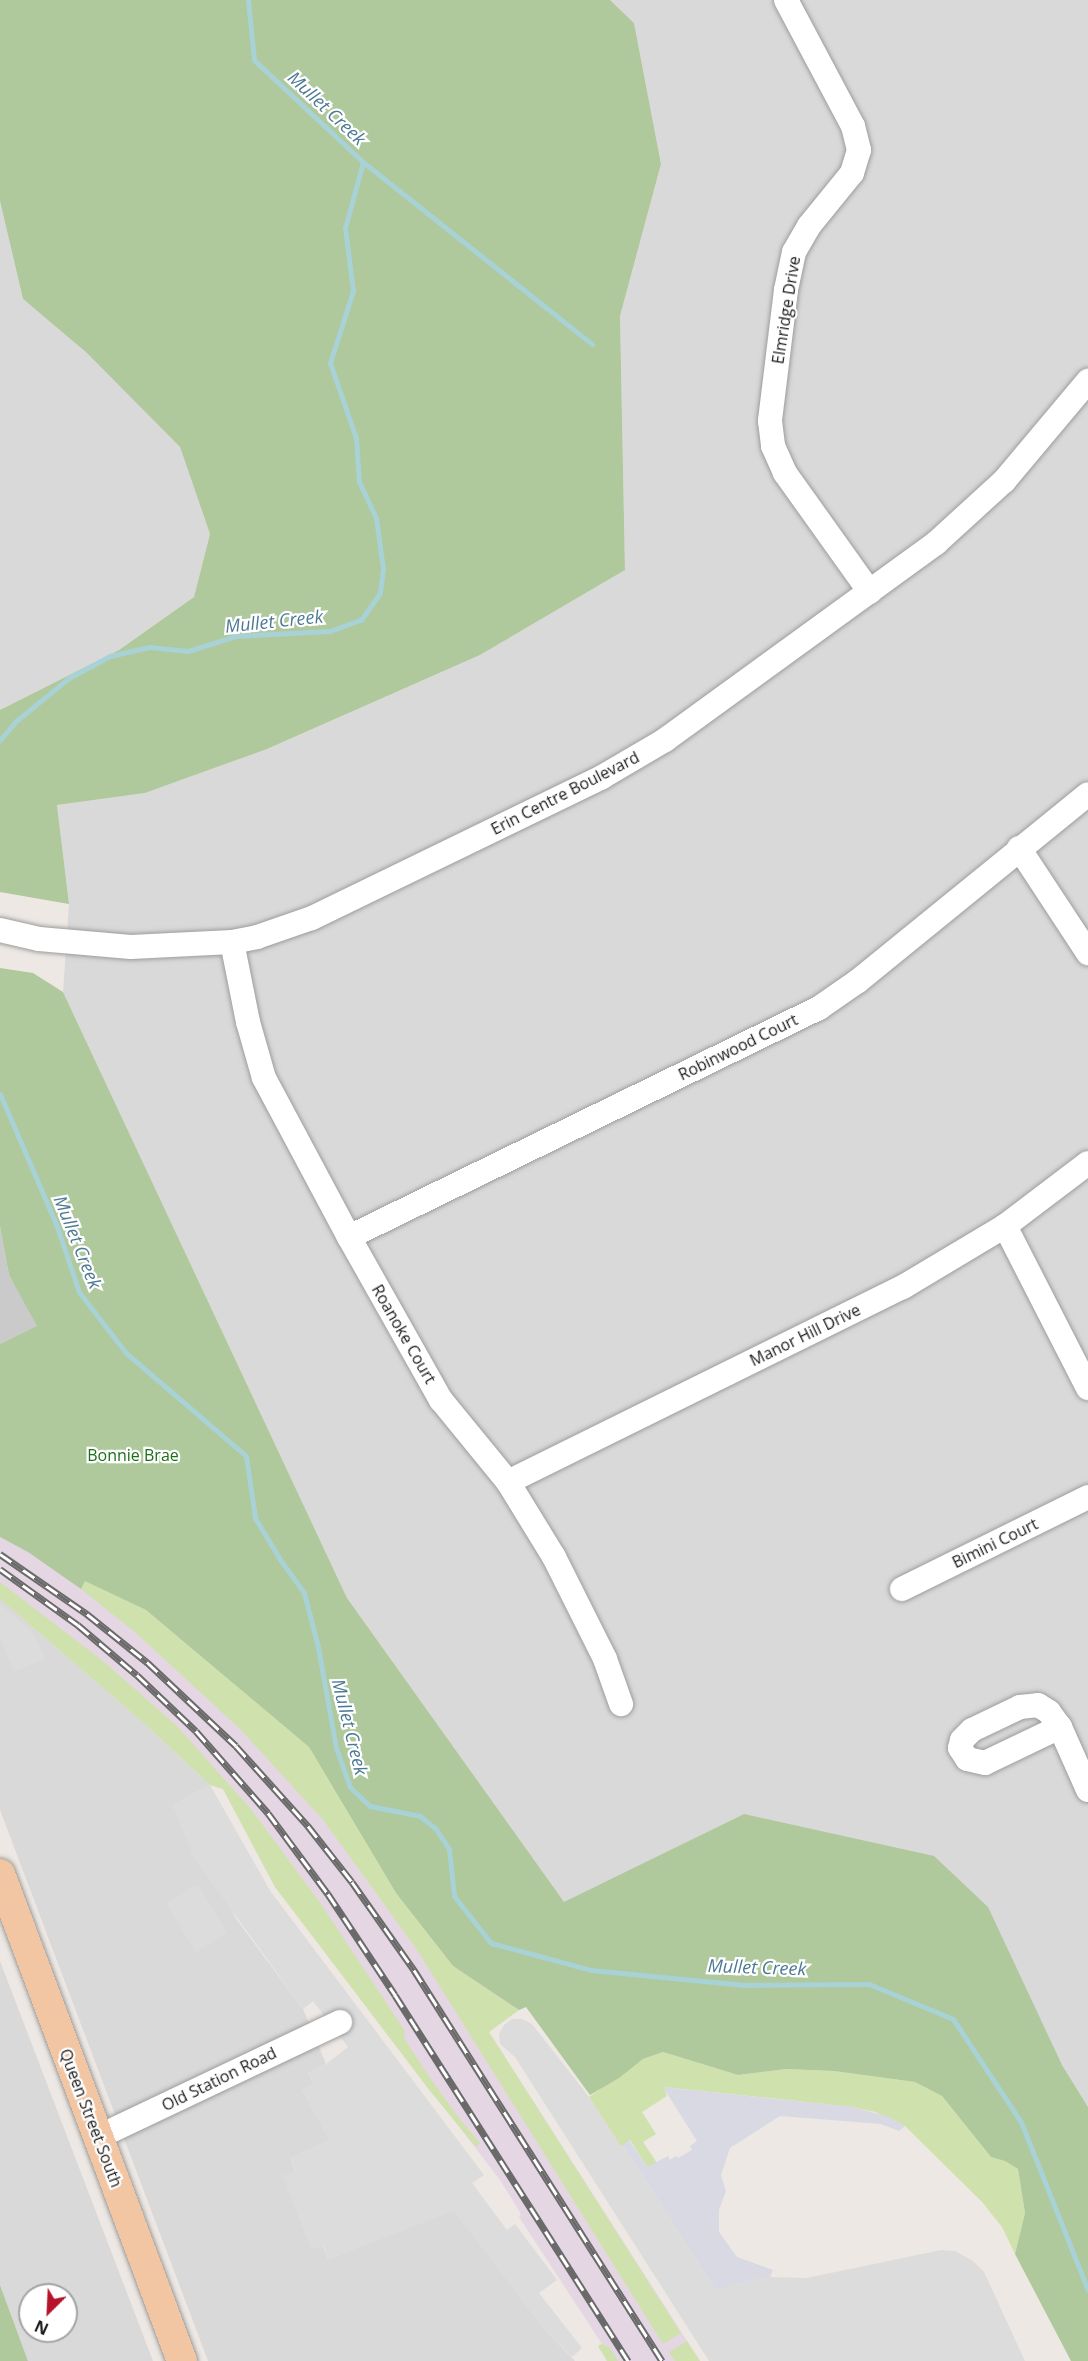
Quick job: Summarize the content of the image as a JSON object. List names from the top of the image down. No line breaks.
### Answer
{"streets":{"main road":["Queen Street South"],"street":["Elmridge Drive","Erin Centre Boulevard","Robinwood Court","Roanoke Court","Manor Hill Drive","Bimini Court","Old Station Road"]},"crossings":[["Elmridge Drive","Erin Centre Boulevard"],["Erin Centre Boulevard","Roanoke Court"],["Robinwood Court","Roanoke Court"],["Roanoke Court","Manor Hill Drive"],["Old Station Road","Queen Street South"]],"water":["Mullet Creek"],"parks":["Bonnie Brae"],"north":"bottom left"}
